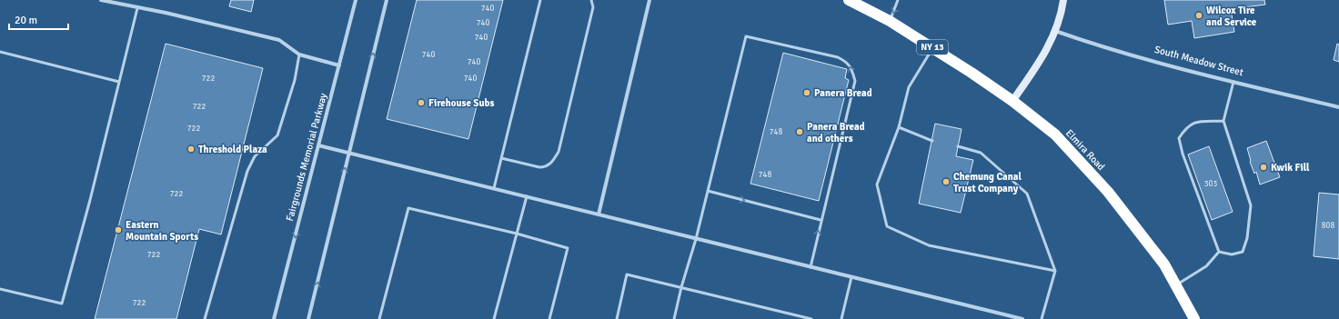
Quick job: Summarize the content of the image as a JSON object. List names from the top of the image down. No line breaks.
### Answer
{"streets":{"highway":["NY 13","Elmira Road"],"street":["South Meadow Street","Fairgrounds Memorial Parkway"]},"crossings":[["NY 13","Elmira Road"]],"places":["Wilcox Tire and Service","Panera Bread","Firehouse Subs","Panera Bread and others","Threshold Plaza","Kwik Fill","Chemung Canal Trust Company","Eastern Mountain Sports"],"house_numbers":["740","740","740","740","740","722","740","722","722","748","748","303","722","808","722","722"],"scale_bar":"20 m"}
